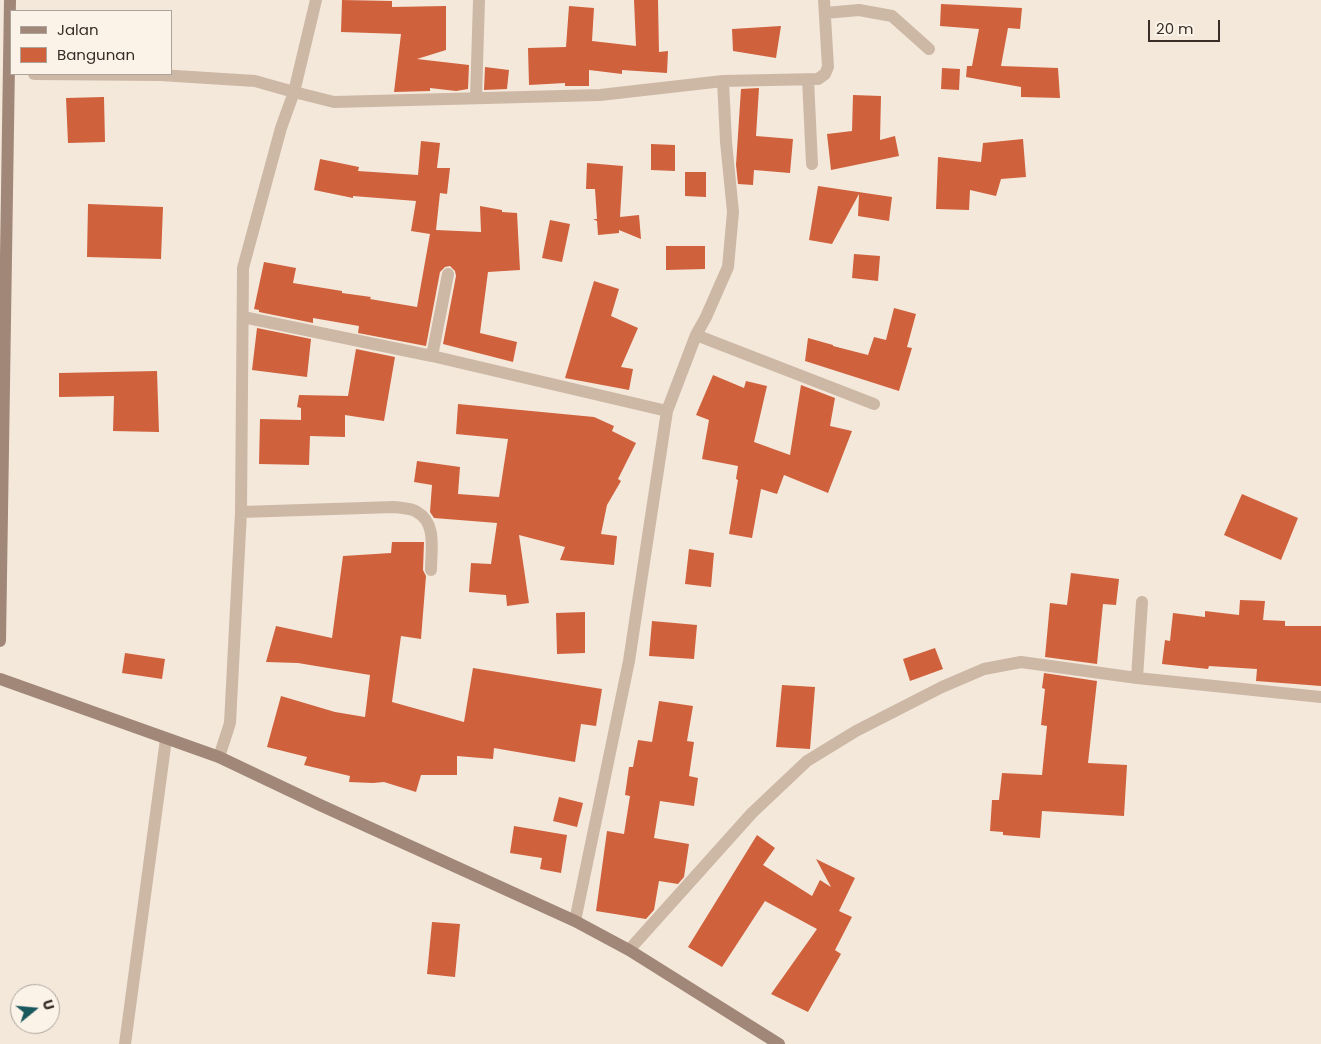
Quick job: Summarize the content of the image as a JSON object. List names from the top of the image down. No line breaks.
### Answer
{"legend":["Jalan","Bangunan"],"scale_bar":"20 m","north":"right"}
